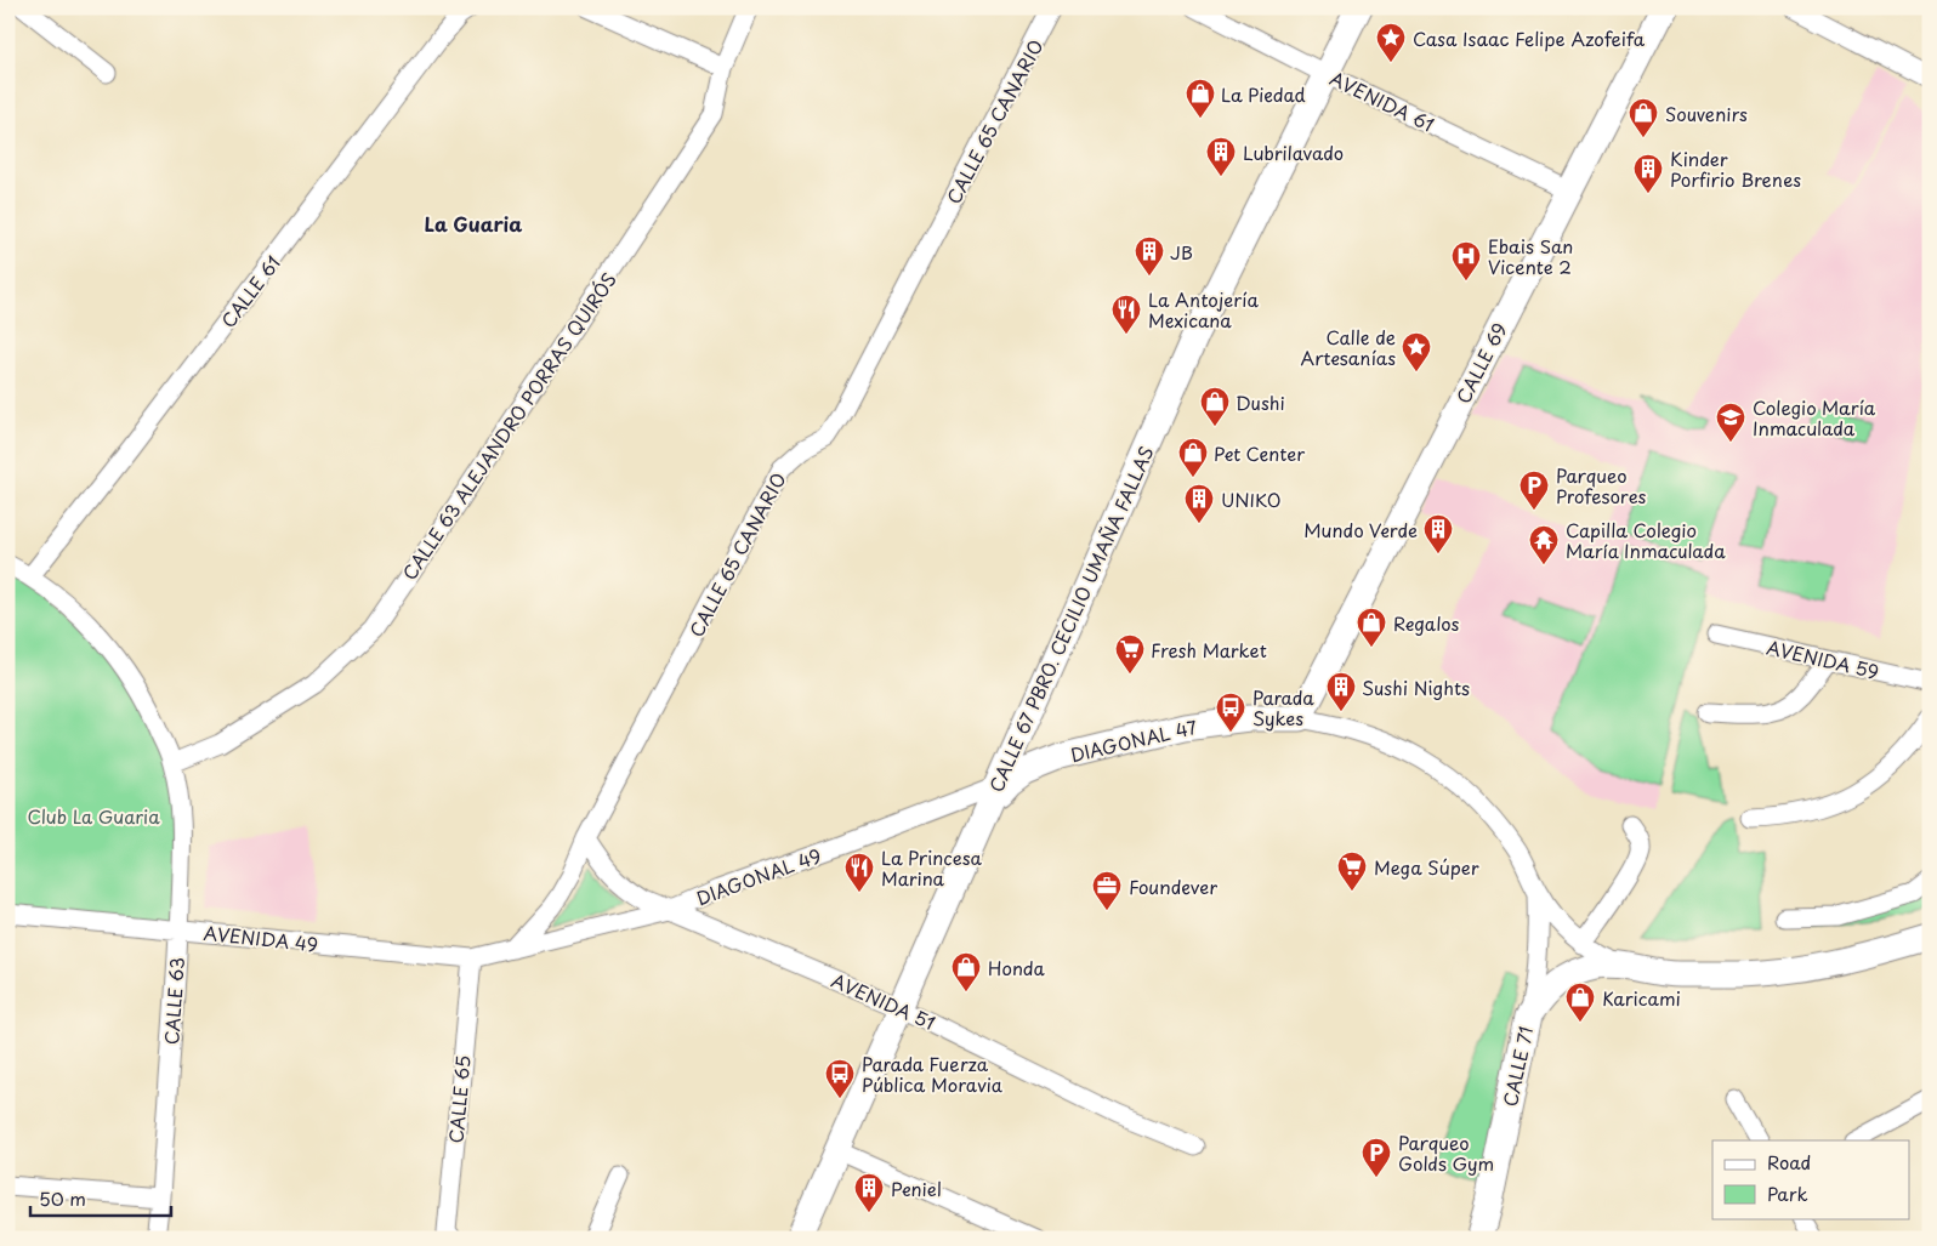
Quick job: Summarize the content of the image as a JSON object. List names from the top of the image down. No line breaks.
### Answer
{"streets":{"main road":["CALLE 69","CALLE 67 PBRO. CECILIO UMAÑA FALLAS","DIAGONAL 47","CALLE 71"],"street":["AVENIDA 61","CALLE 65 CANARIO","CALLE 61","CALLE 63 ALEJANDRO PORRAS QUIRÓS","AVENIDA 59","DIAGONAL 49","AVENIDA 49","CALLE 63","AVENIDA 51","CALLE 65"]},"crossings":[["AVENIDA 61","CALLE 69"],["AVENIDA 61","CALLE 67 PBRO. CECILIO UMAÑA FALLAS"],["CALLE 65 CANARIO","DIAGONAL 49"],["CALLE 65 CANARIO","AVENIDA 49"],["CALLE 65 CANARIO","AVENIDA 51"],["CALLE 69","DIAGONAL 47"],["CALLE 63 ALEJANDRO PORRAS QUIRÓS","CALLE 63"],["CALLE 67 PBRO. CECILIO UMAÑA FALLAS","DIAGONAL 47"],["CALLE 67 PBRO. CECILIO UMAÑA FALLAS","DIAGONAL 49"],["CALLE 67 PBRO. CECILIO UMAÑA FALLAS","AVENIDA 51"],["DIAGONAL 49","AVENIDA 49"],["DIAGONAL 49","AVENIDA 51"],["AVENIDA 49","CALLE 63"],["AVENIDA 49","CALLE 65"]],"districts":["La Guaria"],"parks":["Club La Guaria"],"places":{"place":["Casa Isaac Felipe Azofeifa","Calle de Artesanías"],"shop":["La Piedad","Souvenirs","Dushi","Pet Center","Regalos","Honda","Karicami"],"building":["Lubrilavado","Kinder Porfirio Brenes","JB","UNIKO","Mundo Verde","Sushi Nights","Peniel"],"hospital":["Ebais San Vicente 2"],"restaurant":["La Antojería Mexicana","La Princesa Marina"],"school or university":["Colegio María Inmaculada"],"parking":["Parqueo Profesores","Parqueo Golds Gym"],"temple":["Capilla Colegio María Inmaculada"],"supermarket":["Fresh Market","Mega Súper"],"bus stop":["Parada Sykes","Parada Fuerza Pública Moravia"],"office":["Foundever"]},"legend":["Road","Park"],"scale_bar":"50 m"}
